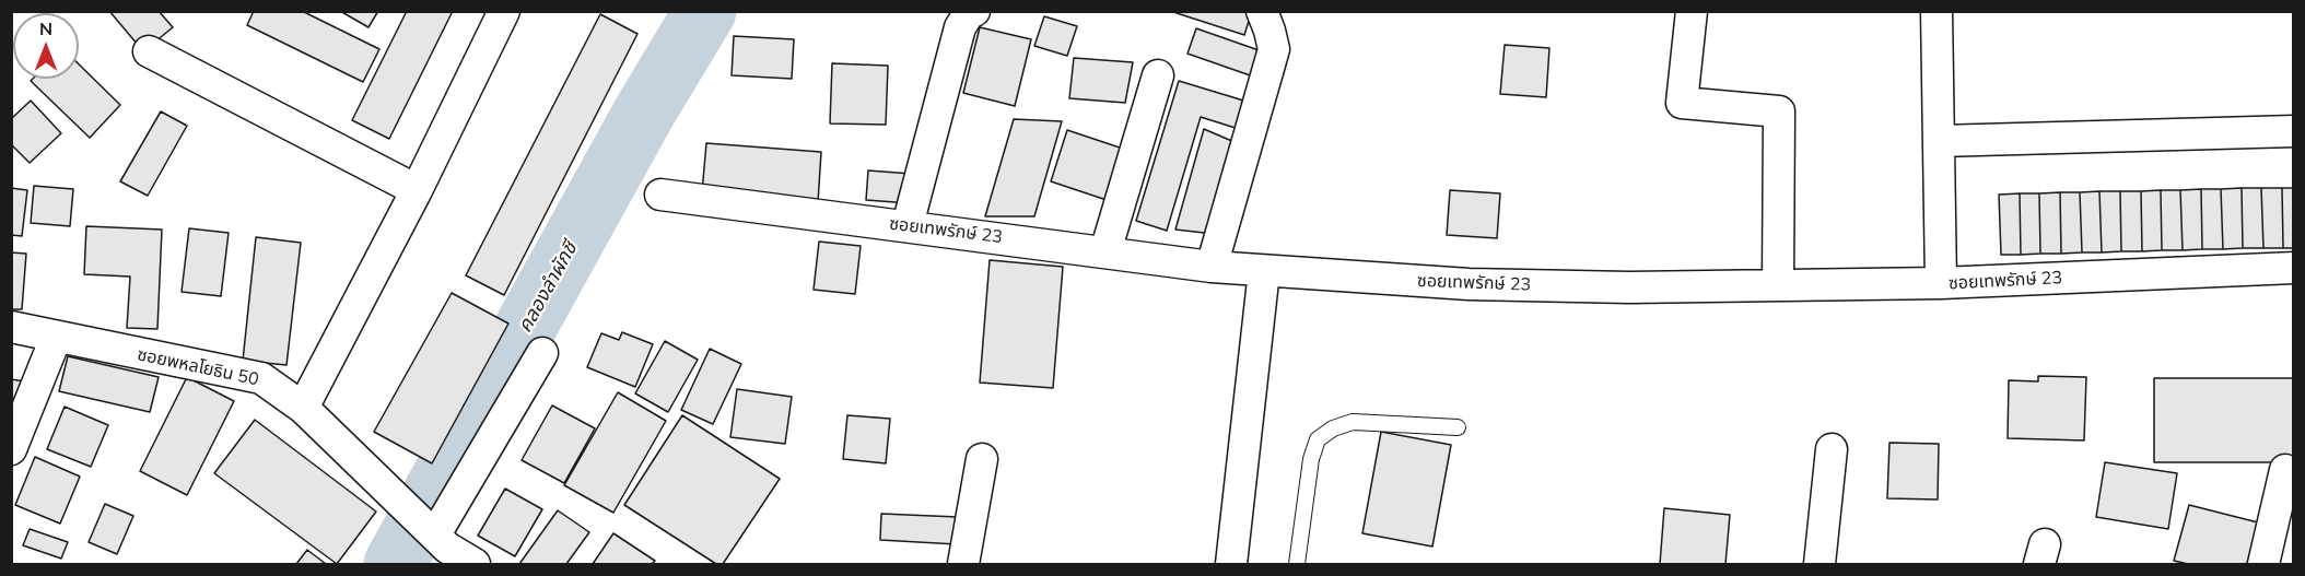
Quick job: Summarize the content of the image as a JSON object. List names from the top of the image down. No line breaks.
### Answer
{"streets":{"street":["ซอยเทพรักษ์ 23","ซอยพหลโยธิน 50"]},"water":["คลองลำผักชี"],"north":"top"}
